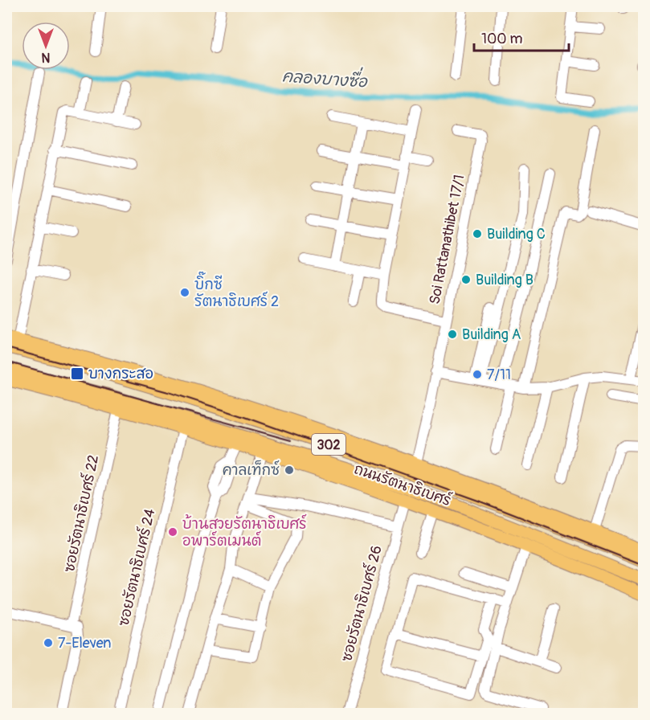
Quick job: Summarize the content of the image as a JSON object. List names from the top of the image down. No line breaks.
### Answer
{"streets":{"main road":["302","ถนนรัตนาธิเบศร์"],"street":["Soi Rattanathibet 17/1","ซอยรัตนาธิเบศร์ 22","ซอยรัตนาธิเบศร์ 24","ซอยรัตนาธิเบศร์ 26"]},"crossings":[["Soi Rattanathibet 17/1","ถนนรัตนาธิเบศร์"],["ถนนรัตนาธิเบศร์","ซอยรัตนาธิเบศร์ 22"],["ถนนรัตนาธิเบศร์","ซอยรัตนาธิเบศร์ 24"],["ถนนรัตนาธิเบศร์","ซอยรัตนาธิเบศร์ 26"]],"water":["คลองบางซื่อ"],"places":{"other":["Building C","Building B","บิ๊กซี รัตนาธิเบศร์ 2","Building A","7/11","คาลเท็กซ์","บ้านสวยรัตนาธิเบศร์ อพาร์ตเมนต์","7-Eleven"],"transit":["บางกระสอ"]},"scale_bar":"100 m","north":"bottom"}
